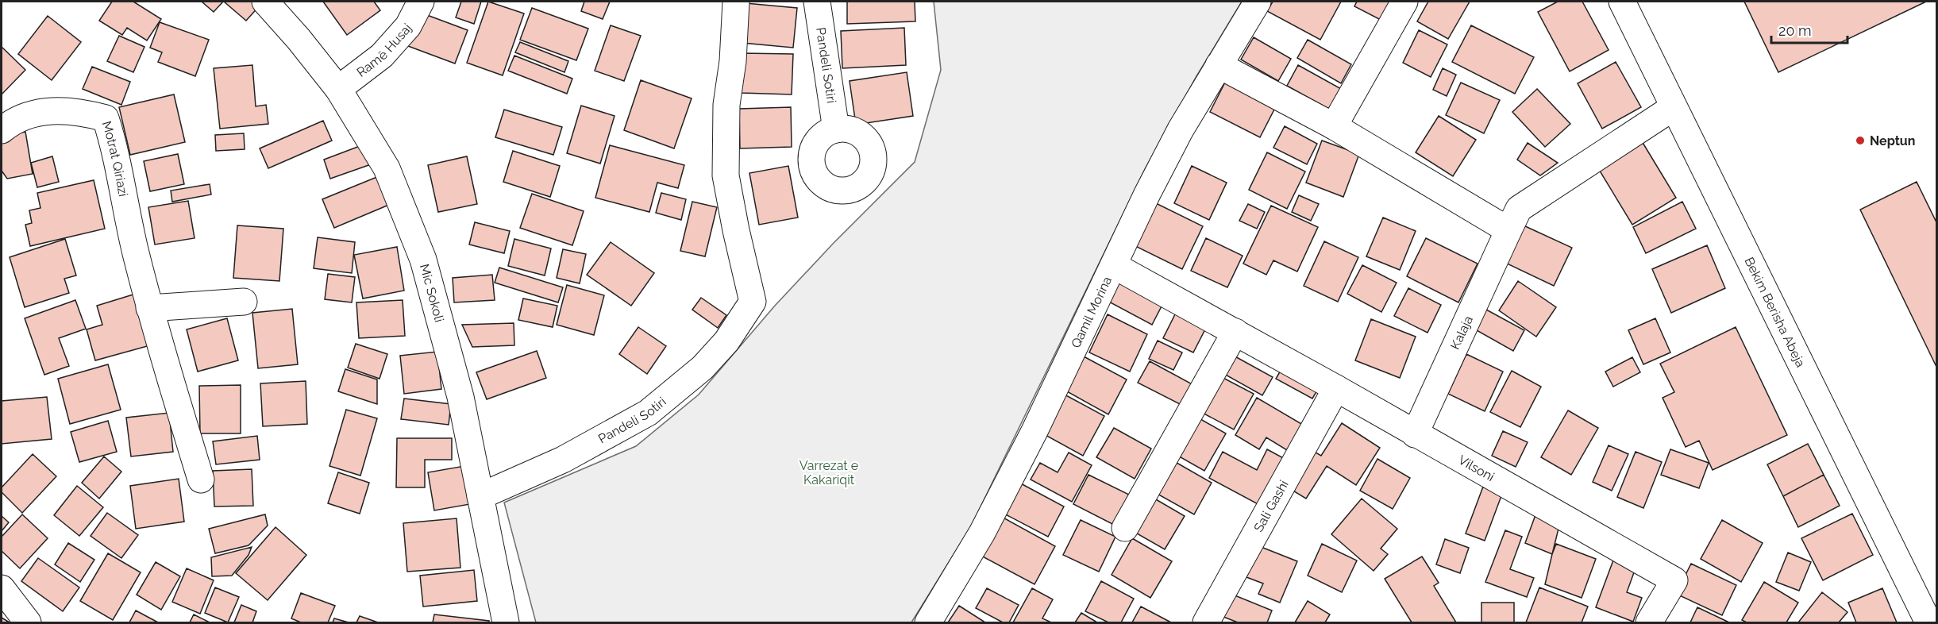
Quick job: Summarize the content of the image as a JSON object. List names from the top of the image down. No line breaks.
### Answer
{"streets":{"street":["Ramë Husaj","Pandeli Sotiri","Motrat Qiriazi","Mic Sokoli","Qamil Morina","Bekim Berisha Abeja","Kalaja","Vilsoni","Sali Gashi"]},"crossings":[["Ramë Husaj","Mic Sokoli"],["Pandeli Sotiri","Mic Sokoli"],["Qamil Morina","Vilsoni"],["Bekim Berisha Abeja","Kalaja"],["Kalaja","Vilsoni"],["Vilsoni","Sali Gashi"]],"parks":["Varrezat e Kakariqit"],"places":["Neptun"],"scale_bar":"20 m"}
